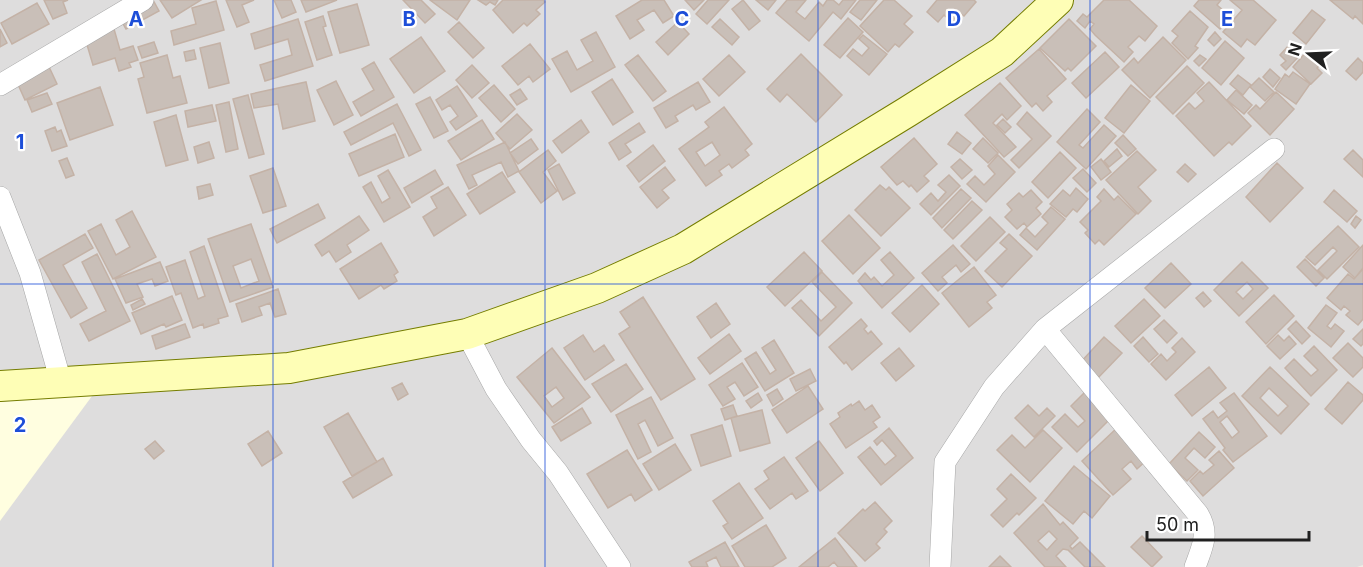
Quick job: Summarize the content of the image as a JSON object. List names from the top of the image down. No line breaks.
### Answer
{"scale_bar":"50 m","north":"left","grid":{"columns":["A","B","C","D","E"],"rows":["1","2"]}}
